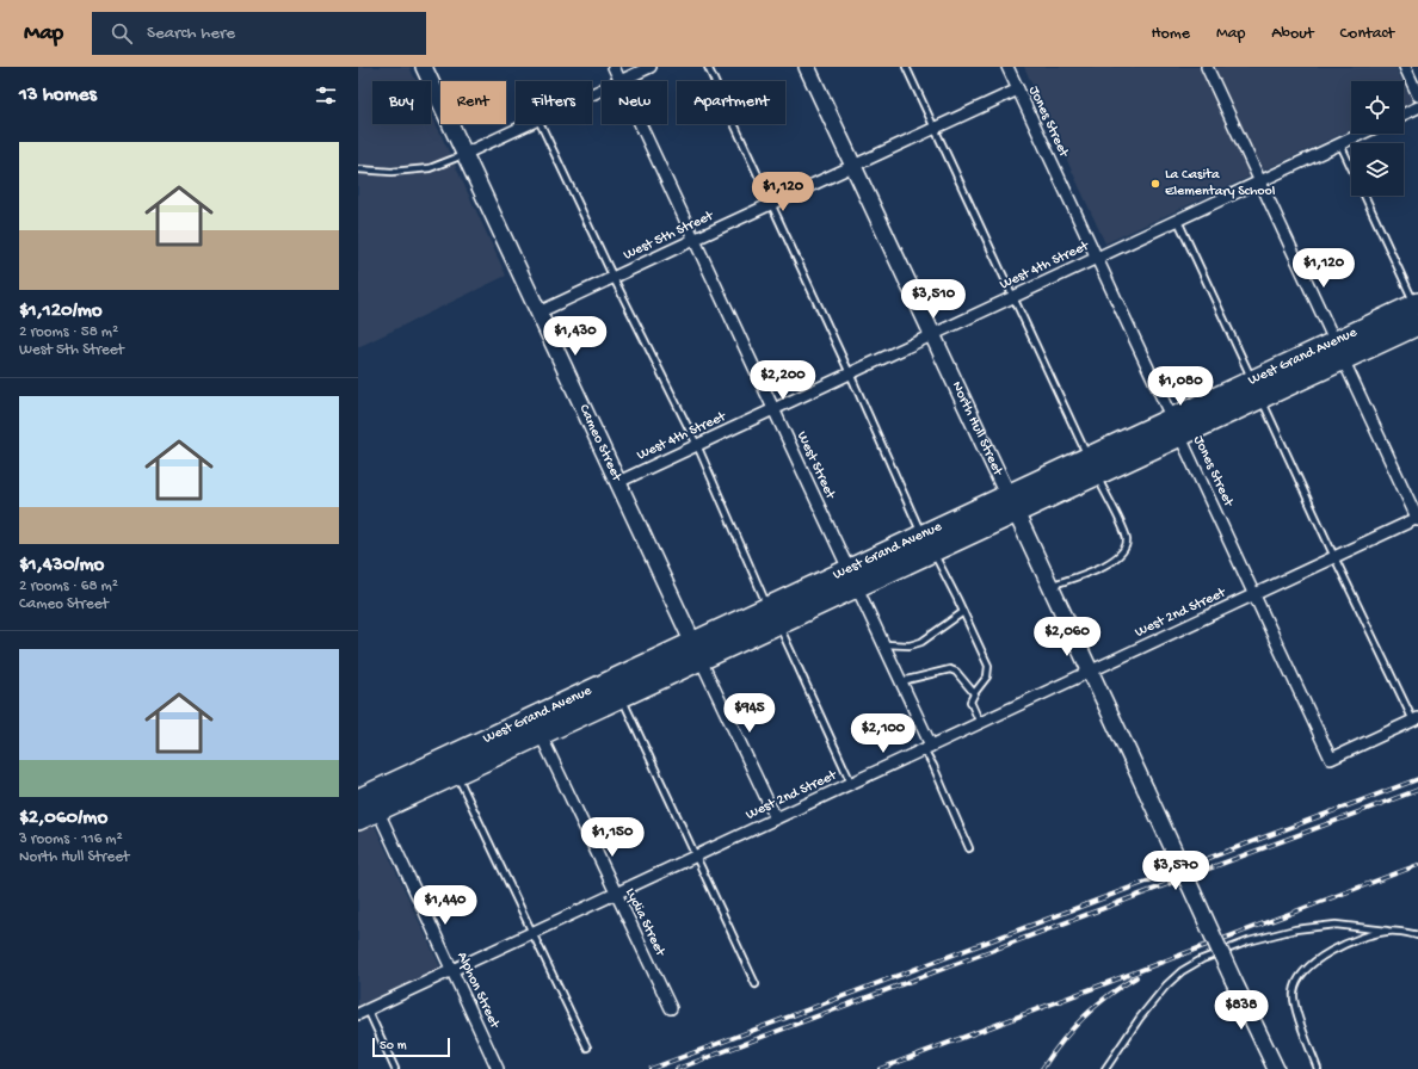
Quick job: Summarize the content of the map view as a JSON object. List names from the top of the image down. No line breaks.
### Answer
{"streets":{"highway":["West Grand Avenue"],"main road":["North Hull Street","Cameo Street"],"street":["Jones Street","West 5th Street","West 4th Street","West Street","West 2nd Street","Lydia Street","Alphon Street"]},"crossings":[["Jones Street","West 5th Street"],["Jones Street","West 4th Street"],["Jones Street","West Grand Avenue"],["Jones Street","West 2nd Street"],["West 5th Street","North Hull Street"],["West 5th Street","Cameo Street"],["West 5th Street","West Street"],["West 4th Street","North Hull Street"],["West 4th Street","Cameo Street"],["West 4th Street","West Street"],["West Grand Avenue","North Hull Street"],["West Grand Avenue","Cameo Street"],["West Grand Avenue","West Street"],["West Grand Avenue","Lydia Street"],["West Grand Avenue","Alphon Street"],["North Hull Street","West 2nd Street"],["Cameo Street","West 2nd Street"],["West Street","West 2nd Street"],["West 2nd Street","Lydia Street"],["West 2nd Street","Alphon Street"]],"places":["La Casita Elementary School"],"scale_bar":"50 m","page":{"header":"Map","search":"Search here","nav":["Home","Map","About","Contact"],"heading":"13 homes","chip":["Buy","Rent","Filters","New","Apartment"],"list":[{"name":"$1,120/mo","note":"2 rooms · 58 m² · West 5th Street"},{"name":"$1,430/mo","note":"2 rooms · 68 m² · Cameo Street"},{"name":"$2,060/mo","note":"3 rooms · 116 m² · North Hull Street"}],"price":["$1,120","$1,120","$3,510","$1,430","$2,200","$1,080","$2,060","$945","$2,100","$1,150","$3,570","$1,440","$838"],"scale":"50 m"}}
